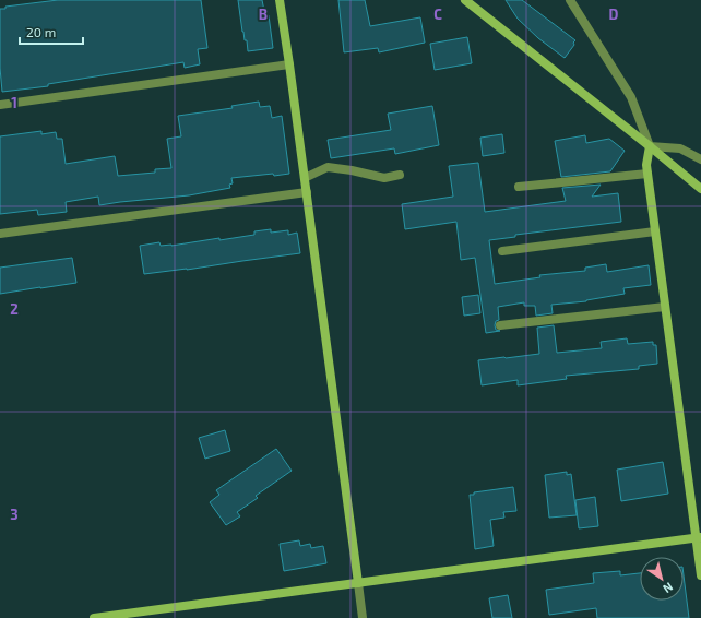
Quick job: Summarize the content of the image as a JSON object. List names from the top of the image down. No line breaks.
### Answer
{"scale_bar":"20 m","north":"bottom right","grid":{"columns":["B","C","D"],"rows":["1","2","3"]}}
